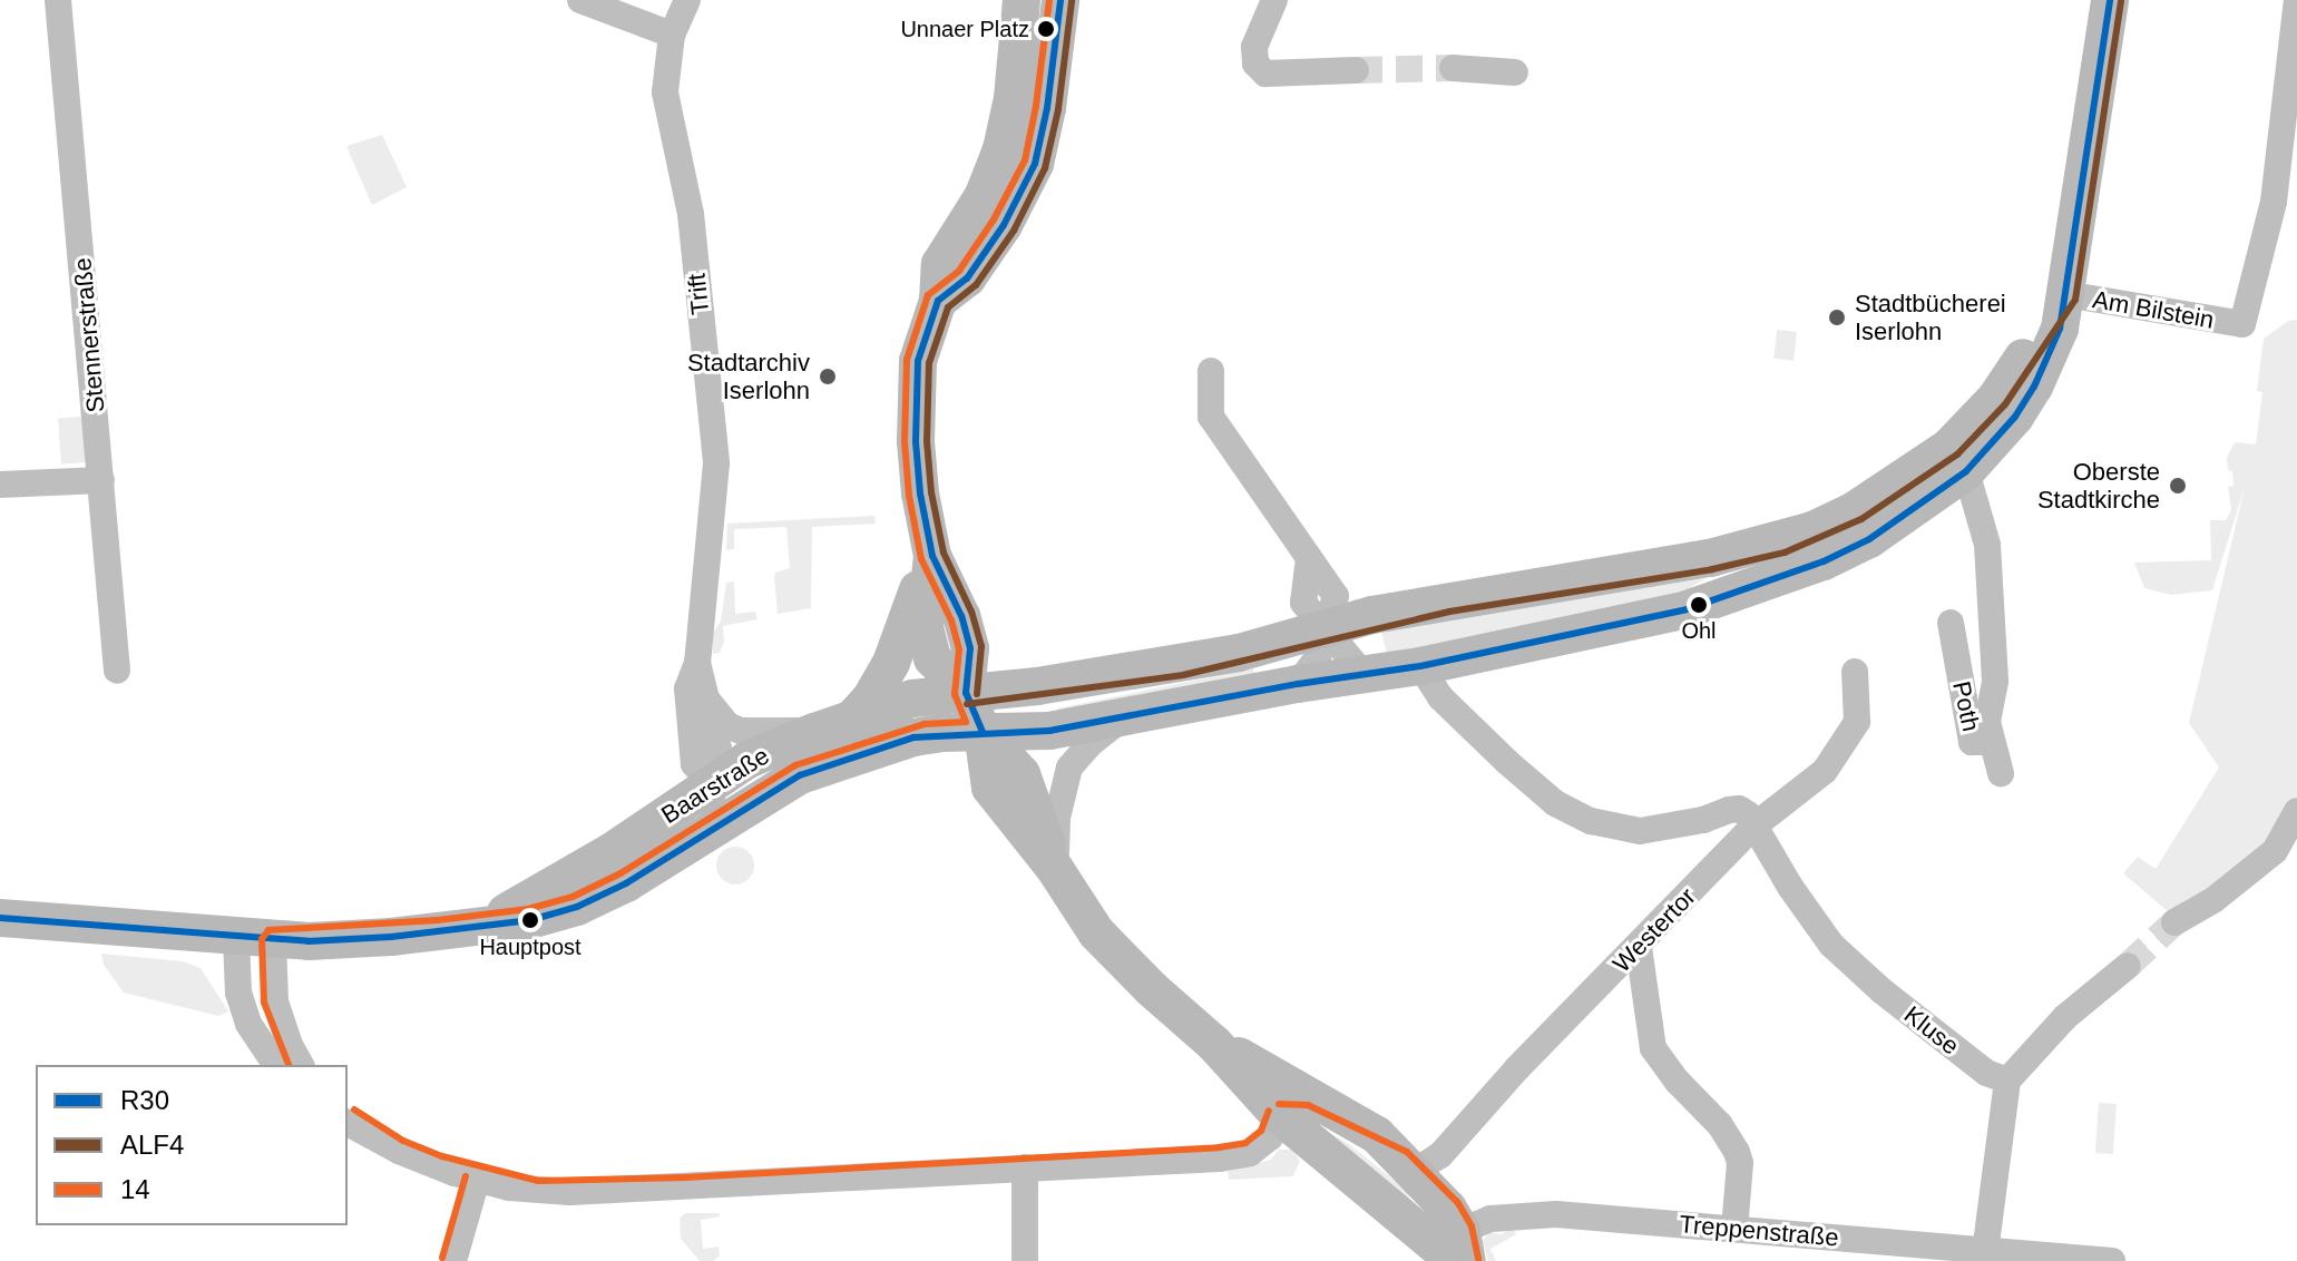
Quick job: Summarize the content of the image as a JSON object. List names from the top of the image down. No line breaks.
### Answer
{"streets":{"main road":["Baarstraße"],"street":["Trift","Am Bilstein","Stennerstraße","Poth","Westertor","Kluse","Treppenstraße"]},"crossings":[["Trift","Baarstraße"],["Am Bilstein","Baarstraße"],["Westertor","Kluse"]],"places":["Unnaer Platz","Stadtbücherei Iserlohn","Stadtarchiv Iserlohn","Oberste Stadtkirche","Ohl","Hauptpost"],"lines":["transit line R30","transit line 14","transit line ALF4"],"legend":["R30","ALF4","14"]}
